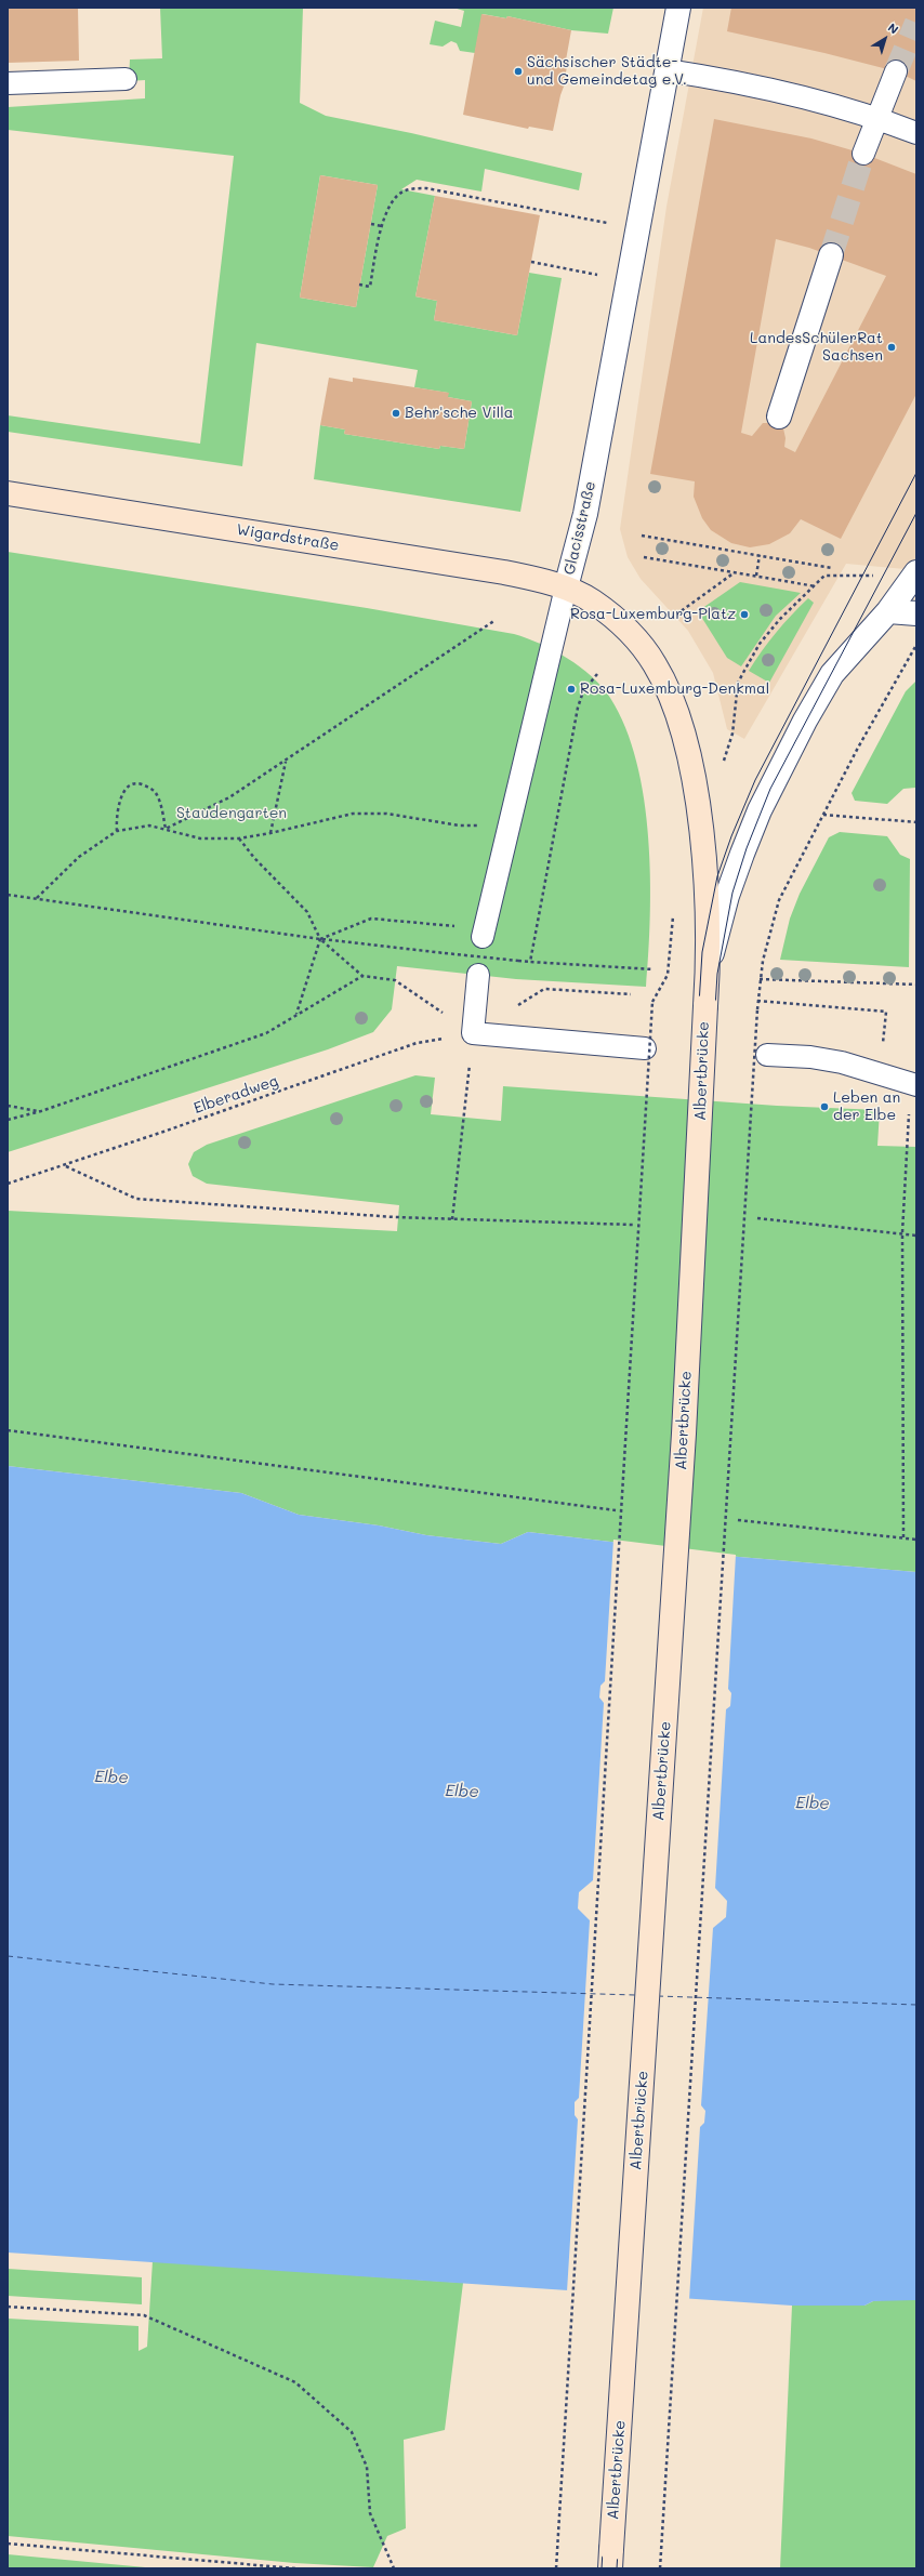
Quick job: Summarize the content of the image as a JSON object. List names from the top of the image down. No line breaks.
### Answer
{"streets":{"main road":["Wigardstraße","Albertbrücke"],"street":["Glacisstraße"],"path":["Elberadweg"]},"crossings":[["Glacisstraße","Wigardstraße"]],"water":["Elbe"],"parks":["Staudengarten"],"places":["Sächsischer Städte- und Gemeindetag e.V.","LandesSchülerRat Sachsen","Behr'sche Villa","Rosa-Luxemburg-Platz","Rosa-Luxemburg-Denkmal","Leben an der Elbe"],"north":"top right"}
